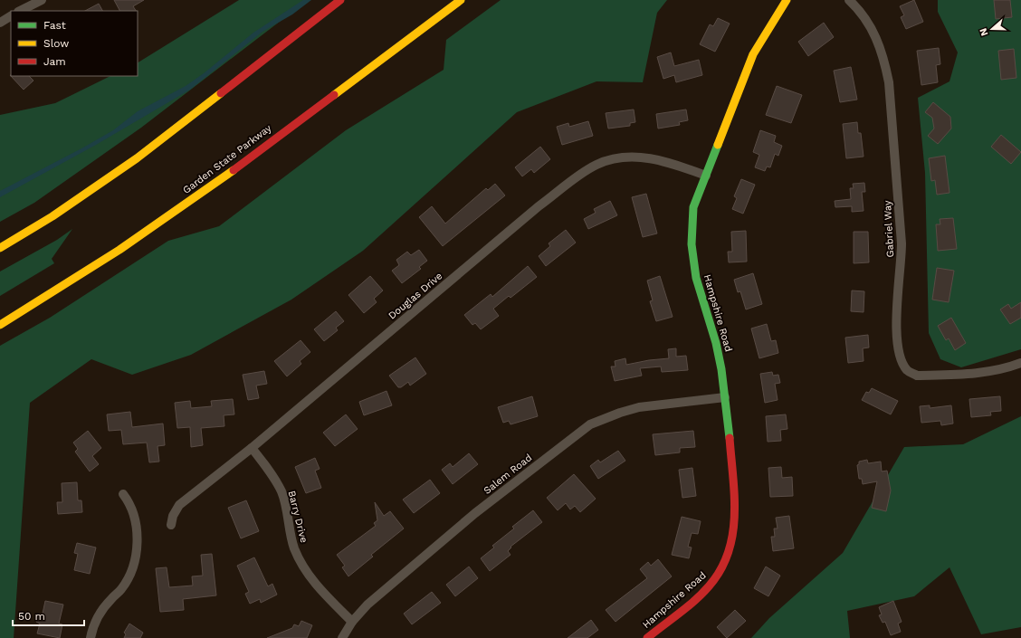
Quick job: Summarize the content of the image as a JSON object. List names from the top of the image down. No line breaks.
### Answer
{"streets":{"main road":["Garden State Parkway","Hampshire Road"],"street":["Gabriel Way","Douglas Drive","Salem Road","Barry Drive"]},"crossings":[["Douglas Drive","Hampshire Road"],["Douglas Drive","Barry Drive"],["Hampshire Road","Salem Road"],["Salem Road","Barry Drive"]],"legend":["Fast","Slow","Jam"],"scale_bar":"50 m","north":"left"}
